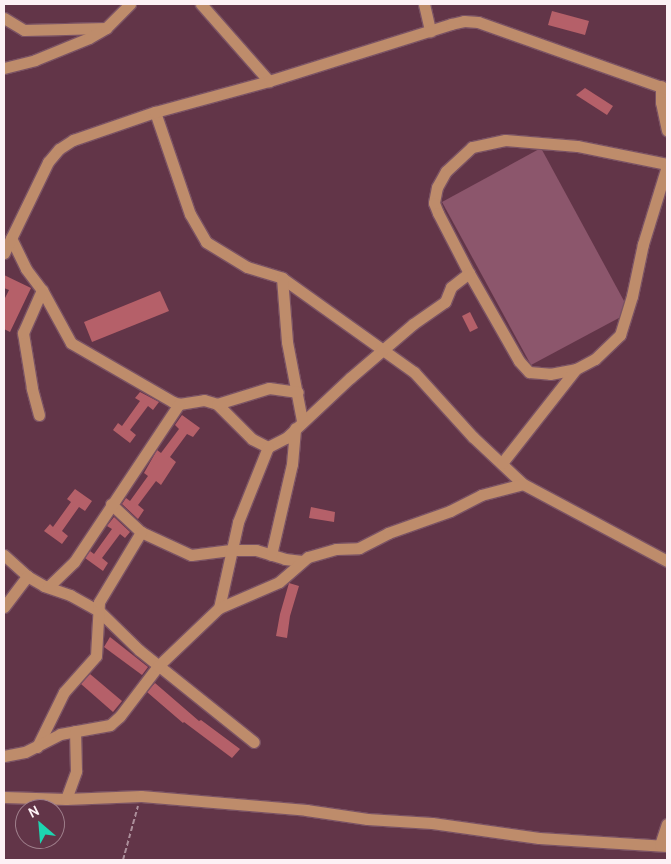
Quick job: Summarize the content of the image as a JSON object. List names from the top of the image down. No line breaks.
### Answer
{"north":"top left"}
